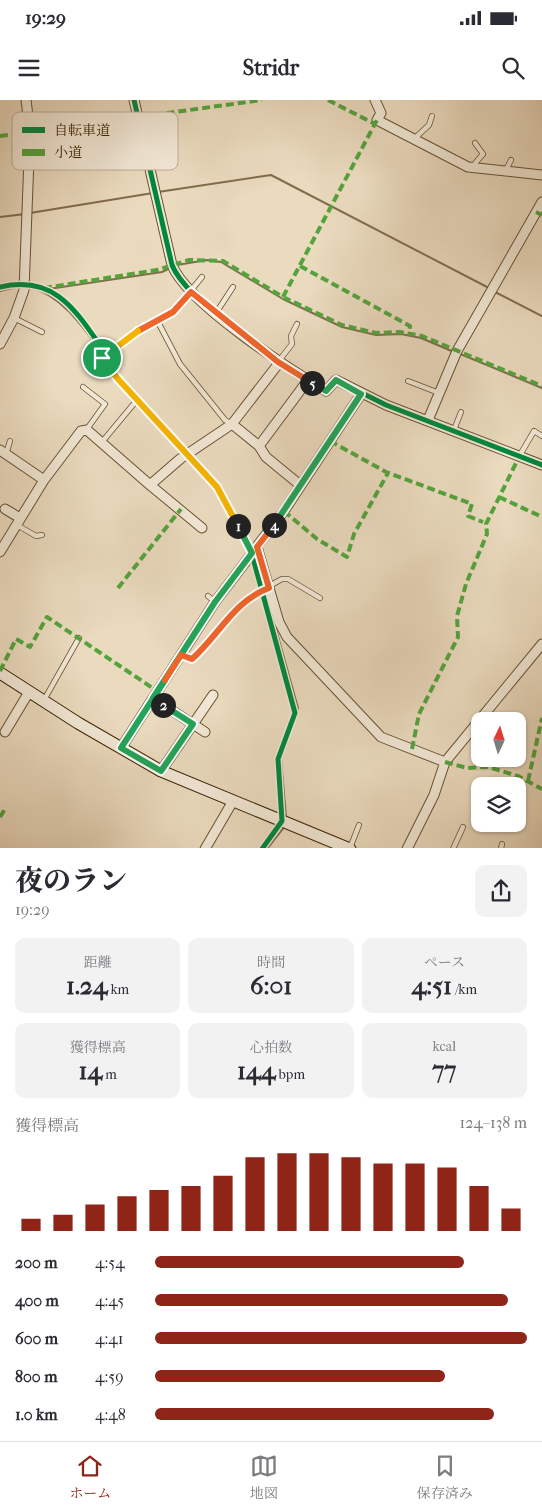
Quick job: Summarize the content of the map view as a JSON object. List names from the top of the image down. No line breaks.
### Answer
{"legend":["自転車道","小道"],"north":"top","page":{"status":"19:29","header":"Stridr","pins":["5","4","1","2"],"heading":["夜のラン","19:29"],"stats":[["距離","1.24 km"],["時間","6:01"],["ペース","4:51 /km"],["獲得標高","14 m"],["心拍数","144 bpm"],["kcal","77"]],"chart":["獲得標高","124–138 m"],"list":[{"name":"200 m","note":"4:54"},{"name":"400 m","note":"4:45"},{"name":"600 m","note":"4:41"},{"name":"800 m","note":"4:59"},{"name":"1.0 km","note":"4:48"}],"tabs":["ホーム","地図","保存済み"]}}
